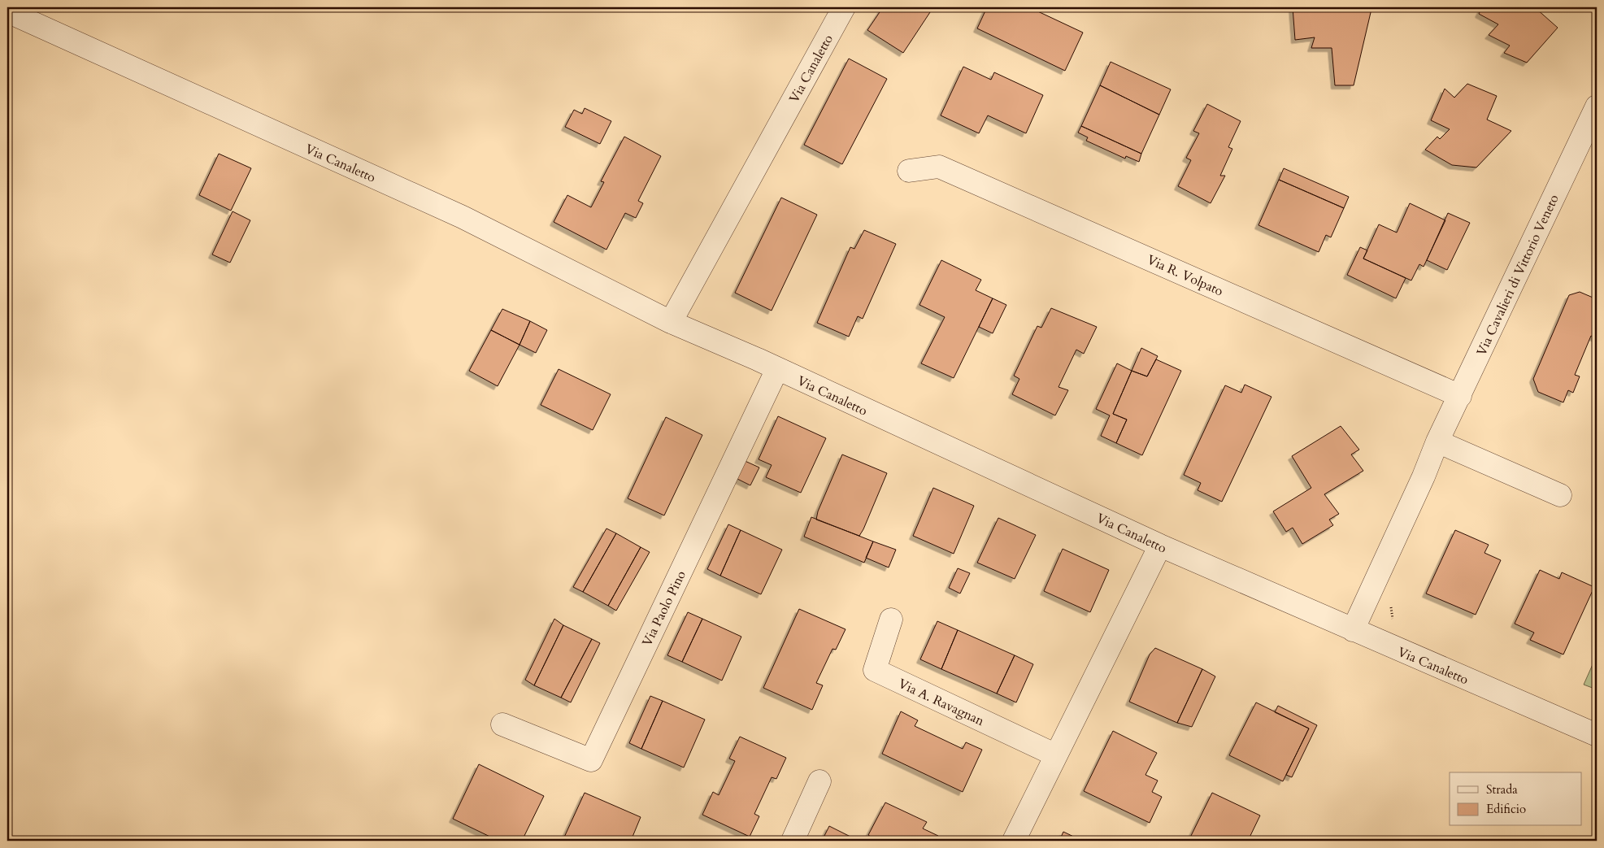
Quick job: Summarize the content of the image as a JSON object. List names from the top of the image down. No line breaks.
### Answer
{"streets":{"street":["Via Canaletto","Via R. Volpato","Via Cavalieri di Vittorio Veneto","Via Paolo Pino","Via A. Ravagnan"]},"crossings":[["Via Canaletto","Via Cavalieri di Vittorio Veneto"],["Via Canaletto","Via Paolo Pino"],["Via R. Volpato","Via Cavalieri di Vittorio Veneto"]],"legend":["Strada","Edificio"]}
